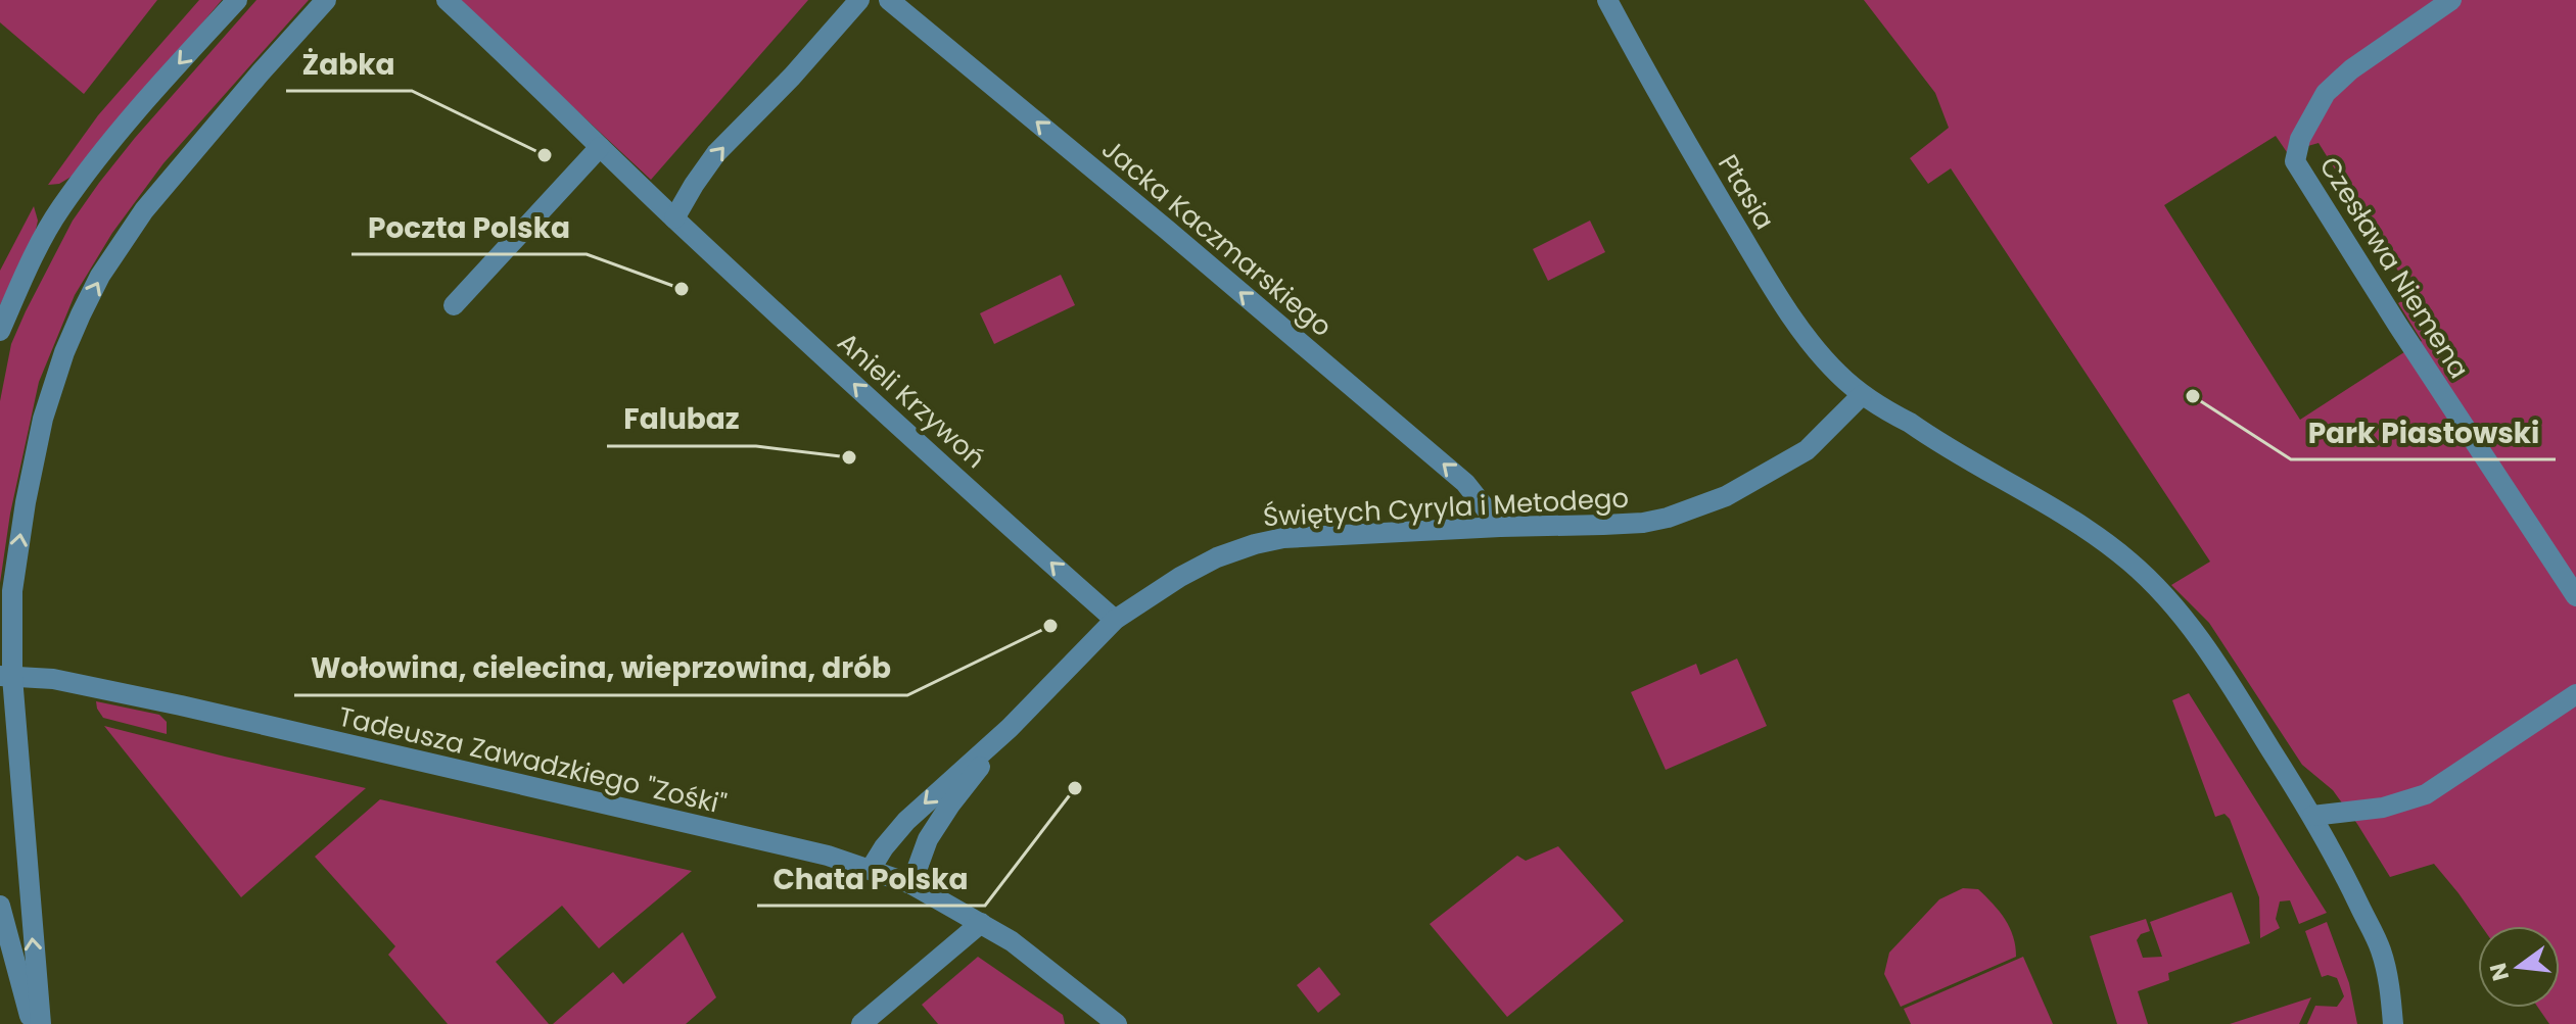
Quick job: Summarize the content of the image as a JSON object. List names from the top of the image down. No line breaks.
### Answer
{"streets":{"street":["Ptasia","Jacka Kaczmarskiego","Czesława Niemena","Anieli Krzywoń","Świętych Cyryla i Metodego","Tadeusza Zawadzkiego \"Zośki\""]},"crossings":[["Ptasia","Świętych Cyryla i Metodego"],["Jacka Kaczmarskiego","Świętych Cyryla i Metodego"],["Anieli Krzywoń","Świętych Cyryla i Metodego"]],"one_way":["Jacka Kaczmarskiego","Anieli Krzywoń"],"places":["Żabka","Poczta Polska","Park Piastowski","Falubaz","Wołowina, cielecina, wieprzowina, drób","Chata Polska"],"north":"left"}
